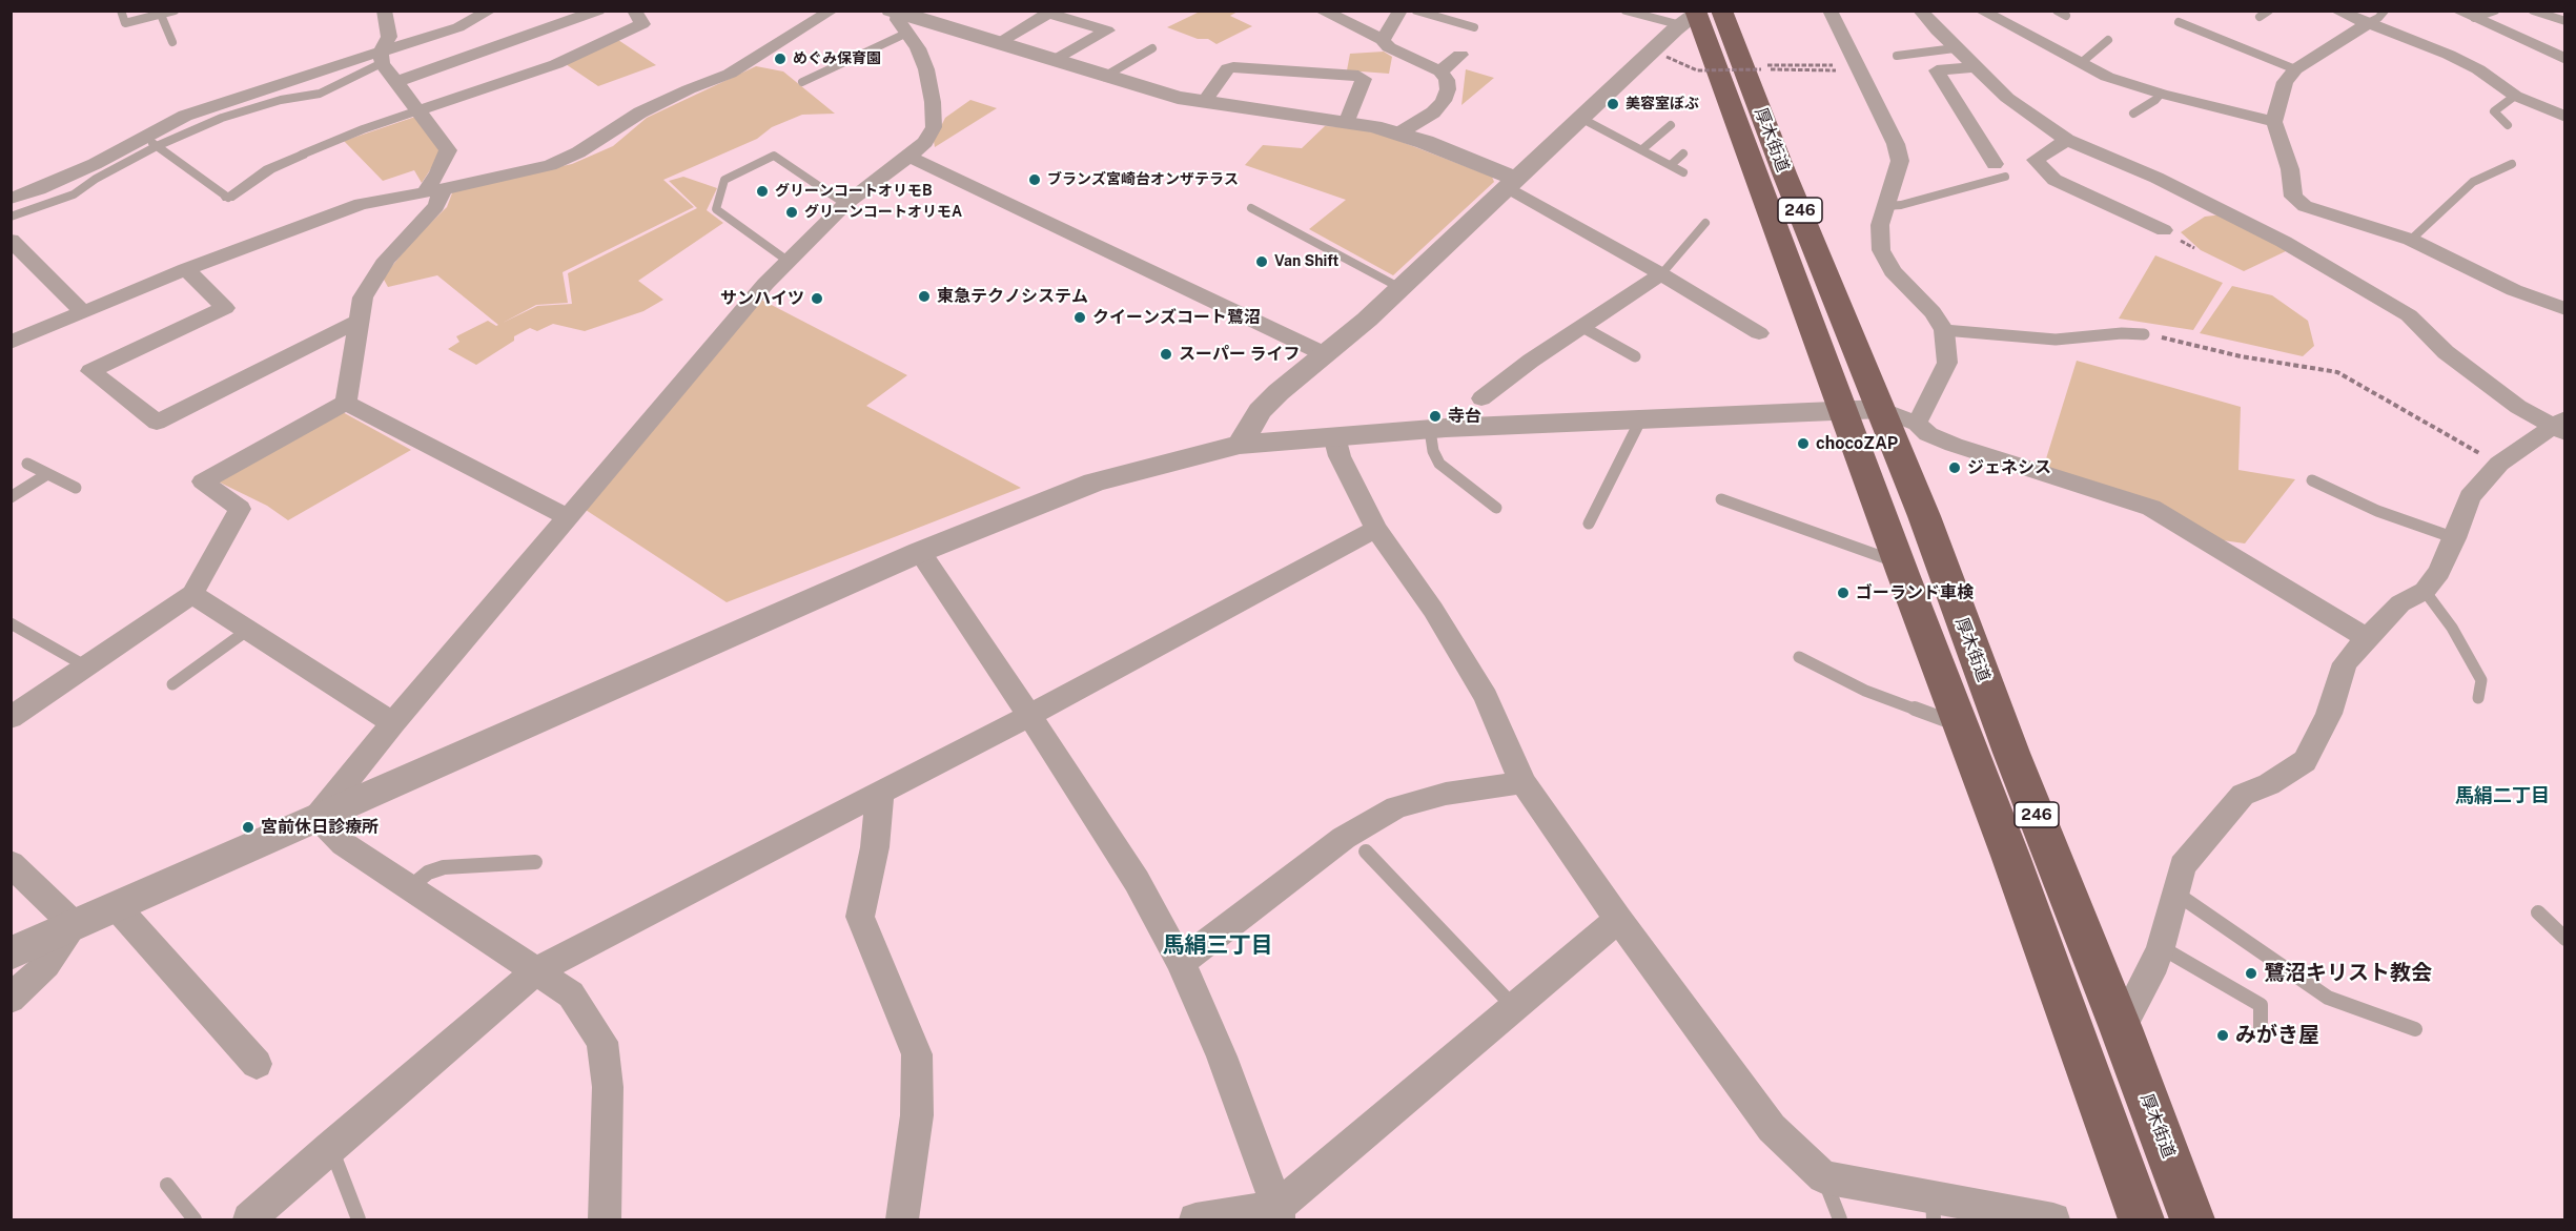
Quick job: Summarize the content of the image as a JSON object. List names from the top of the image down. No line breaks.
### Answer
{"streets":{"highway":["厚木街道","246"]},"districts":["馬絹二丁目","馬絹三丁目"],"places":["めぐみ保育園","美容室ぼぶ","ブランズ宮崎台オンザテラス","グリーンコートオリモB","グリーンコートオリモA","Van Shift","東急テクノシステム","サンハイツ","クイーンズコート鷺沼","スーパー ライフ","寺台","chocoZAP","ジェネシス","ゴーランド車検","宮前休日診療所","鷺沼キリスト教会","みがき屋"]}
